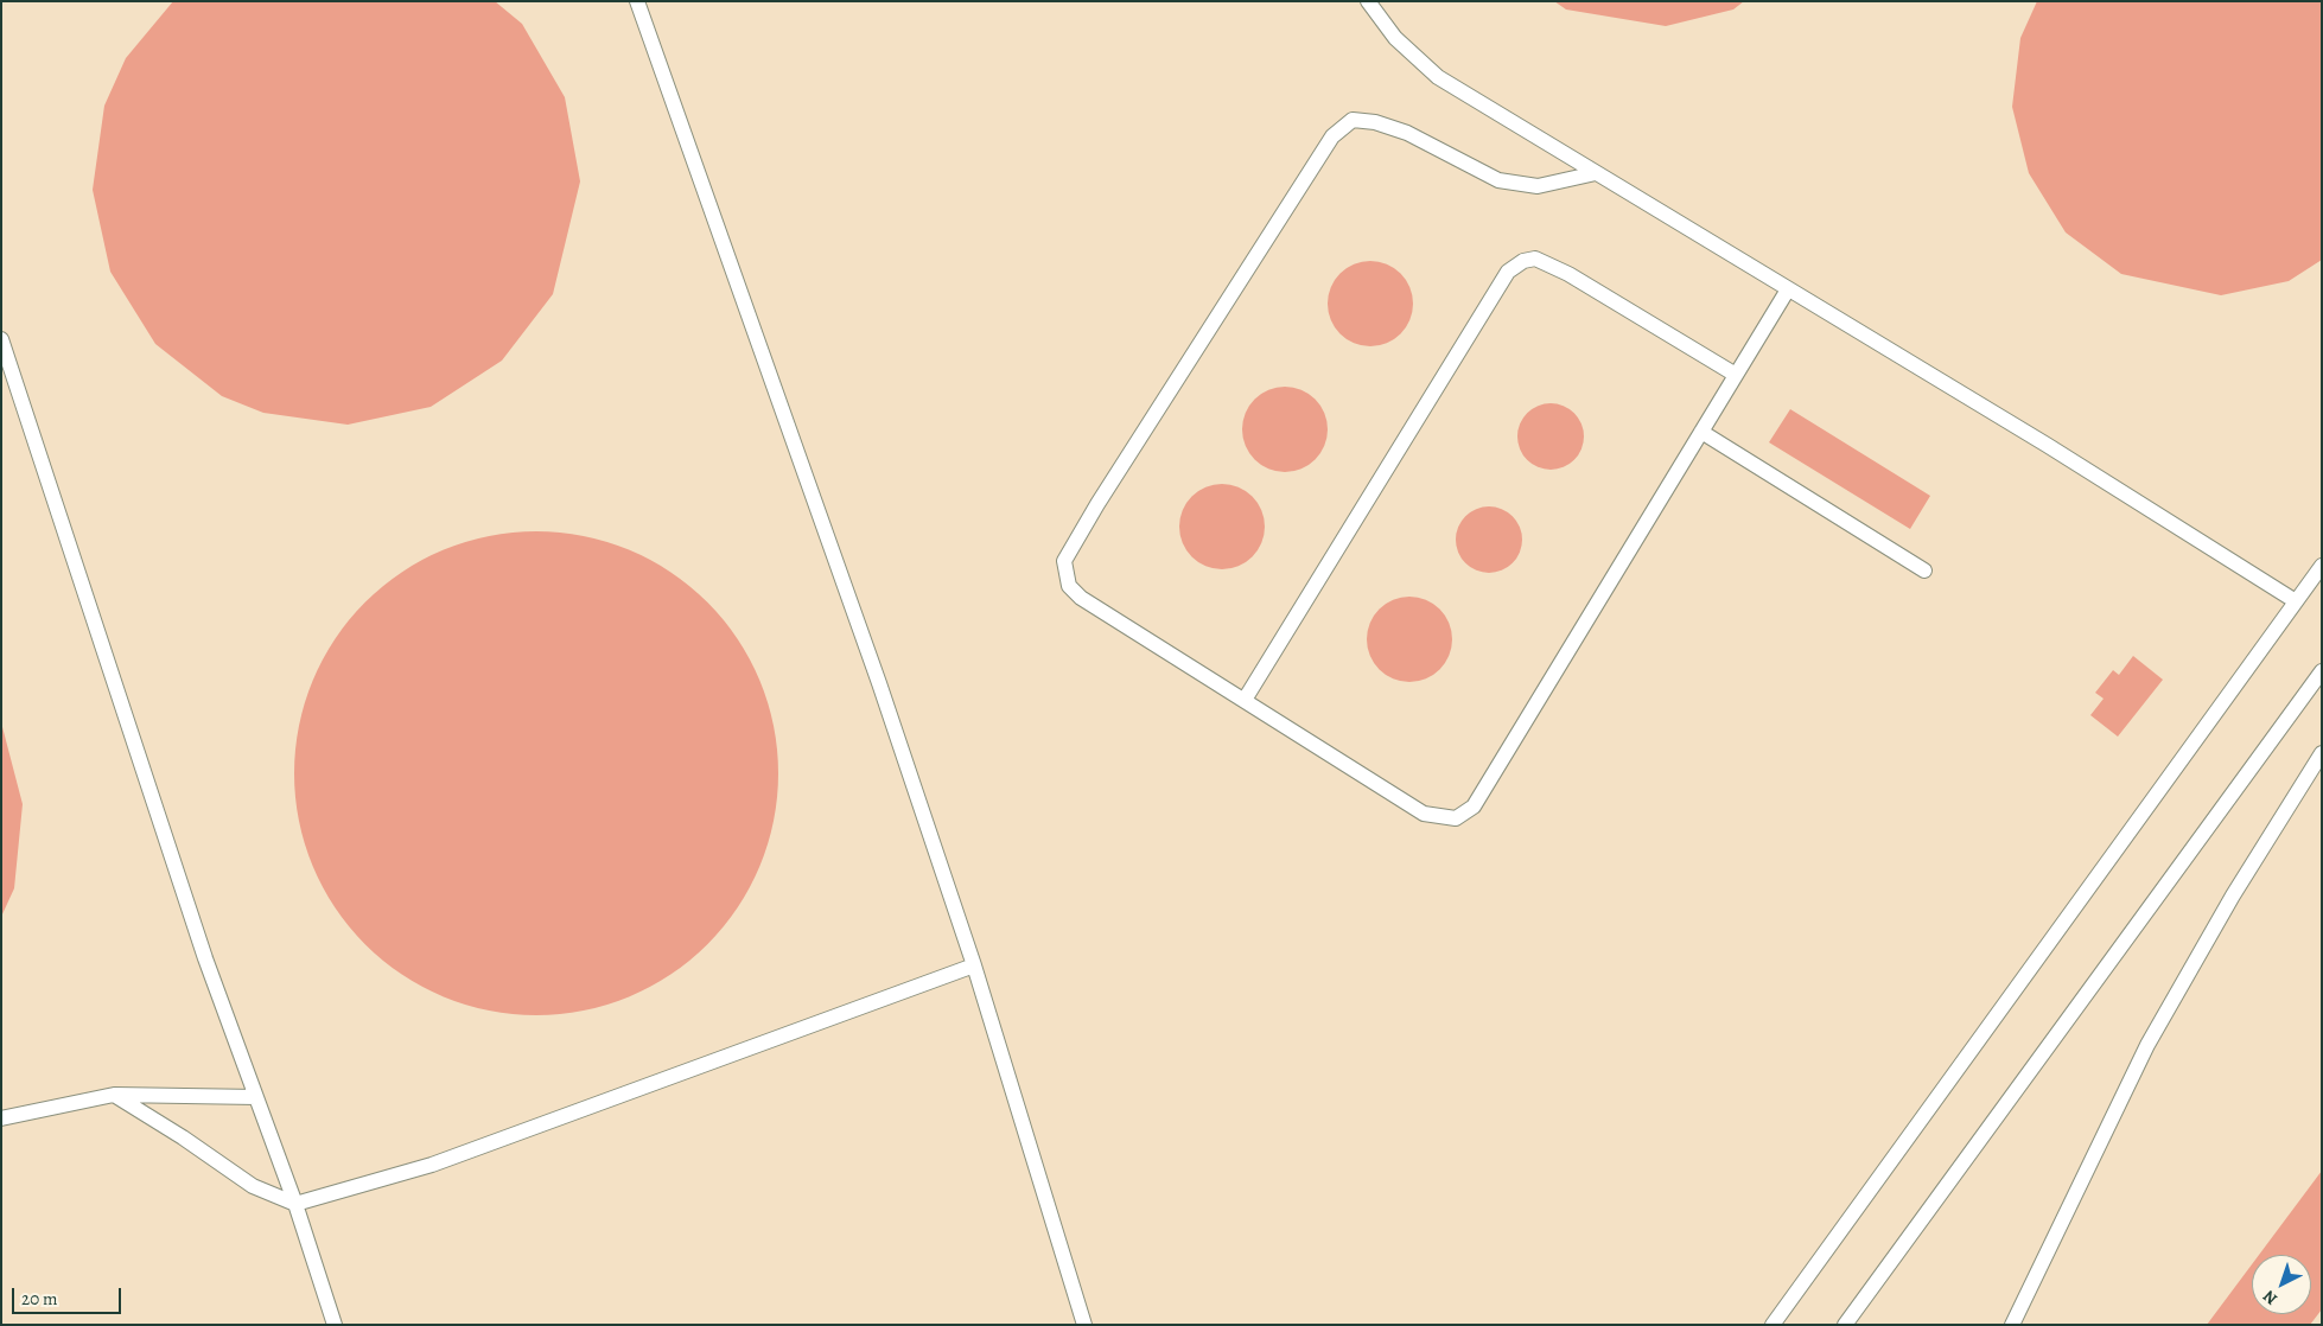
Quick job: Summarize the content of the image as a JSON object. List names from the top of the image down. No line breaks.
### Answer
{"scale_bar":"20 m","north":"bottom left"}
